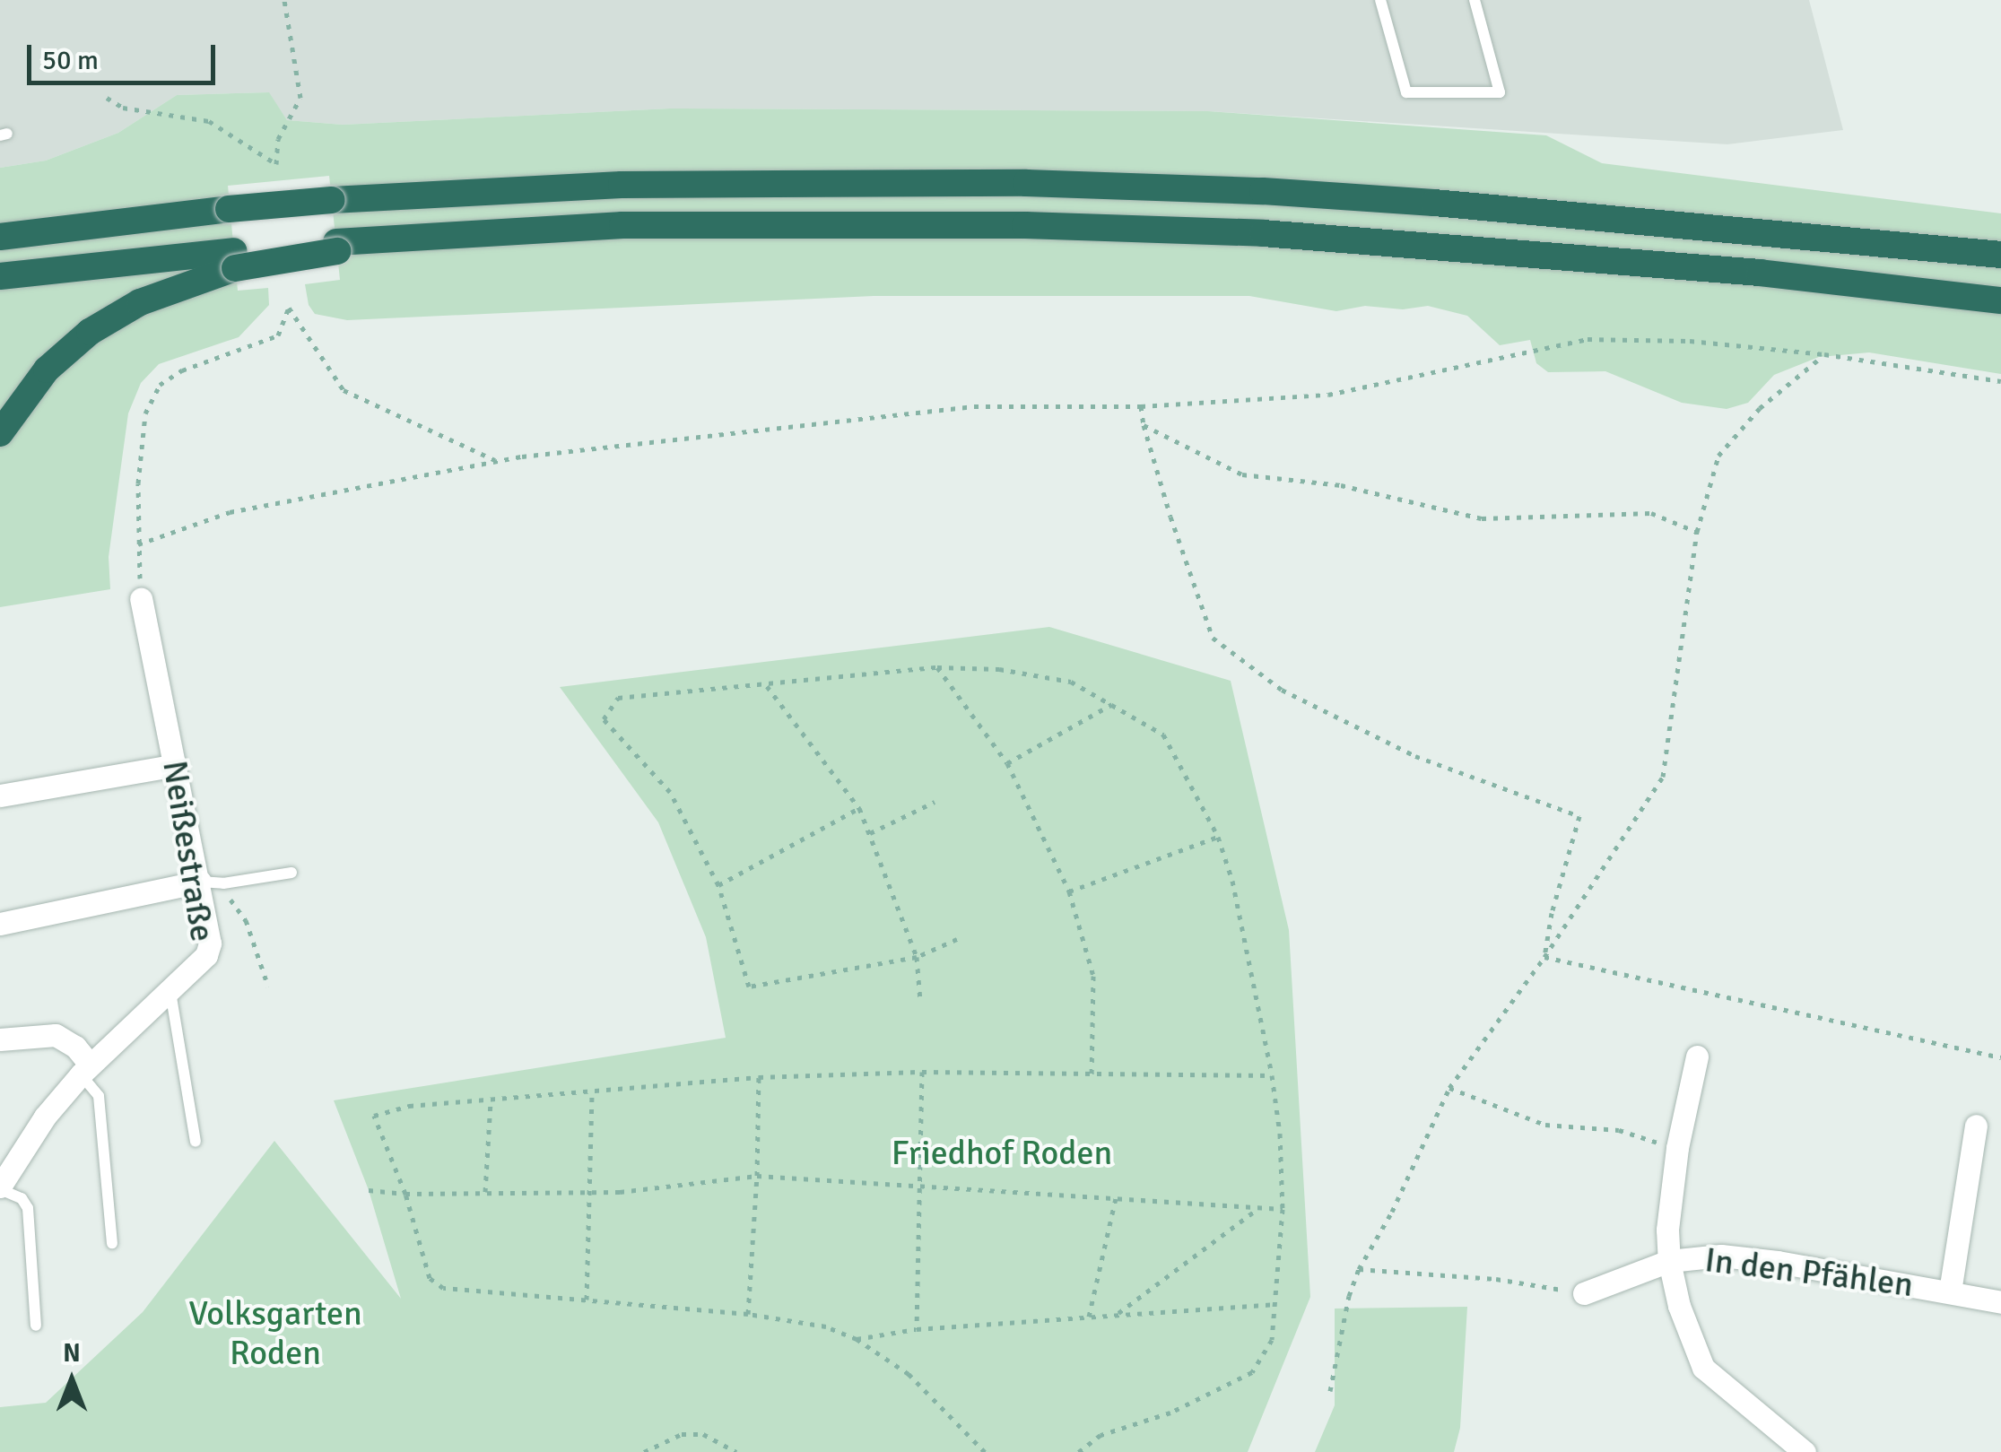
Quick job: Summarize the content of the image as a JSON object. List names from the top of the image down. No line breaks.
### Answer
{"streets":{"street":["Neißestraße","In den Pfählen"]},"parks":["Friedhof Roden","Volksgarten Roden"],"scale_bar":"50 m","north":"top"}
